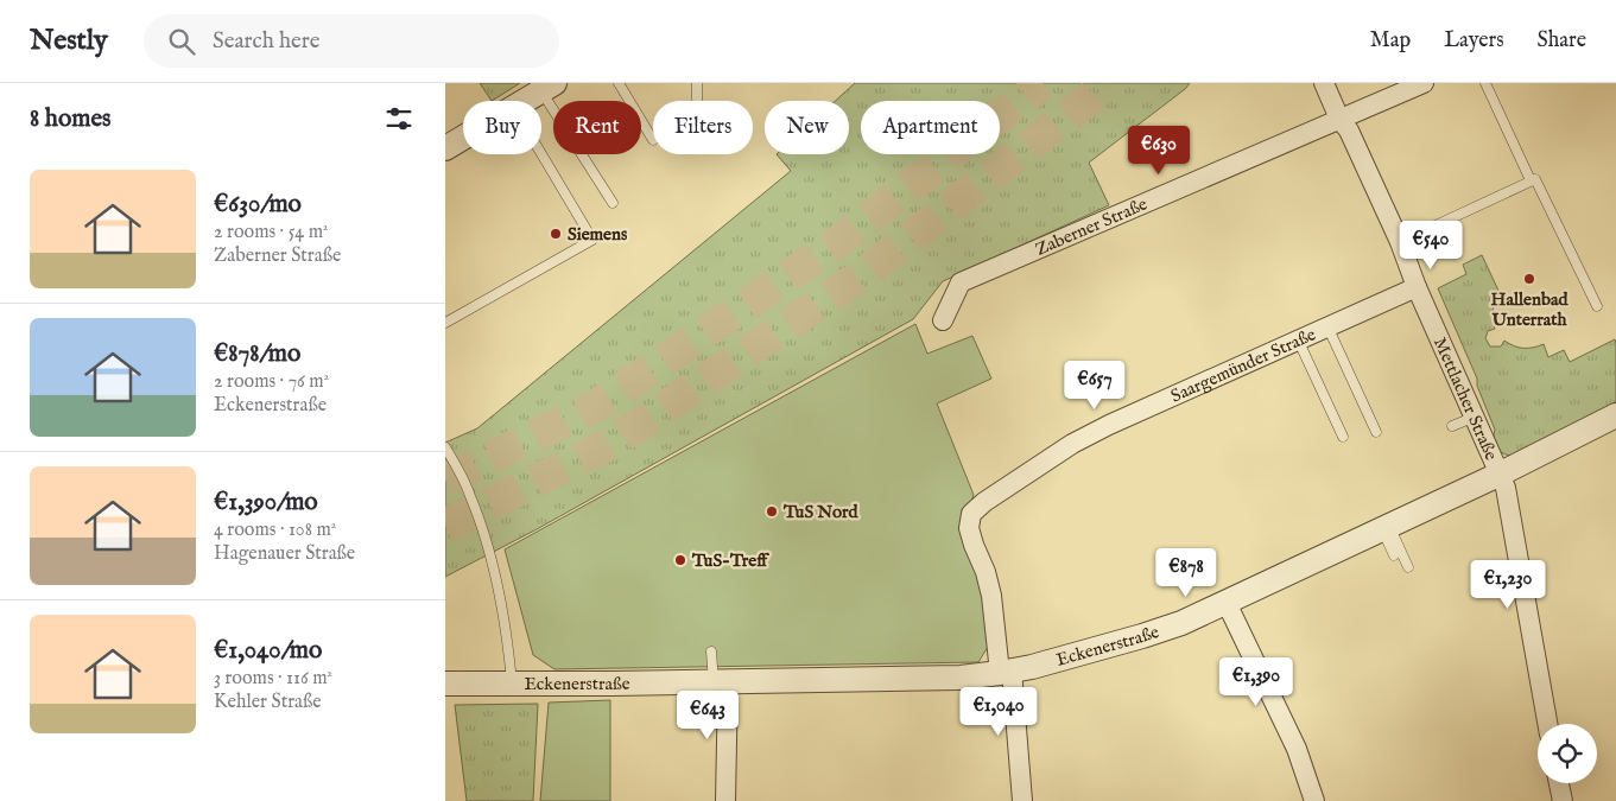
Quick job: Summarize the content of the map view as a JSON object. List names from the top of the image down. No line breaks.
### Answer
{"streets":{"street":["Zaberner Straße","Saargemünder Straße","Mettlacher Straße","Eckenerstraße"]},"crossings":[["Zaberner Straße","Mettlacher Straße"],["Saargemünder Straße","Mettlacher Straße"],["Saargemünder Straße","Eckenerstraße"],["Mettlacher Straße","Eckenerstraße"]],"places":["Siemens","Hallenbad Unterrath","TuS Nord","TuS-Treff"],"page":{"header":"Nestly","search":"Search here","nav":["Map","Layers","Share"],"heading":"8 homes","chip":["Buy","Rent","Filters","New","Apartment"],"price":["€630","€540","€657","€878","€1,230","€1,390","€1,040","€643"],"list":[{"name":"€630/mo","note":"2 rooms · 54 m² · Zaberner Straße"},{"name":"€878/mo","note":"2 rooms · 76 m² · Eckenerstraße"},{"name":"€1,390/mo","note":"4 rooms · 108 m² · Hagenauer Straße"},{"name":"€1,040/mo","note":"3 rooms · 116 m² · Kehler Straße"}]}}
